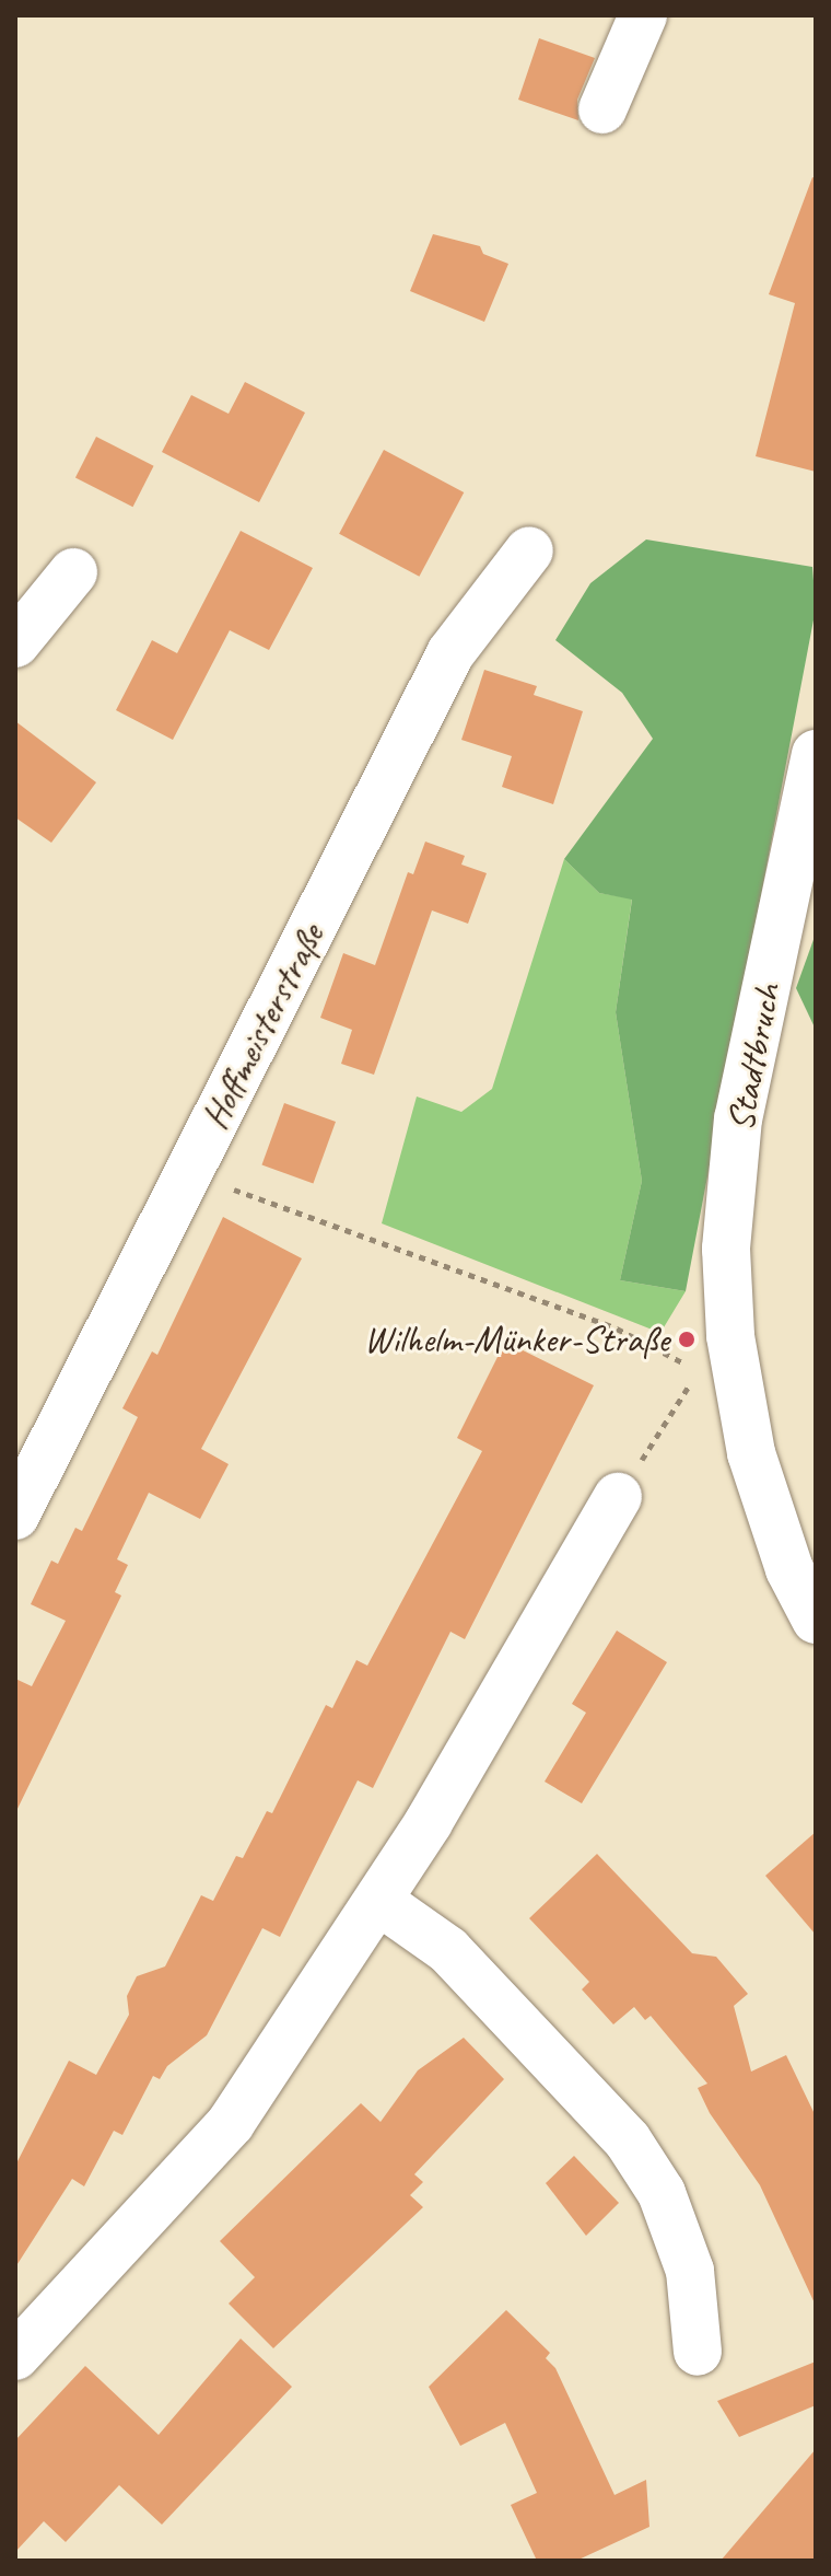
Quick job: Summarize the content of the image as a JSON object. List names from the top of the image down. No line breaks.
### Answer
{"streets":{"street":["Hoffmeisterstraße","Stadtbruch"]},"places":["Wilhelm-Münker-Straße"]}
